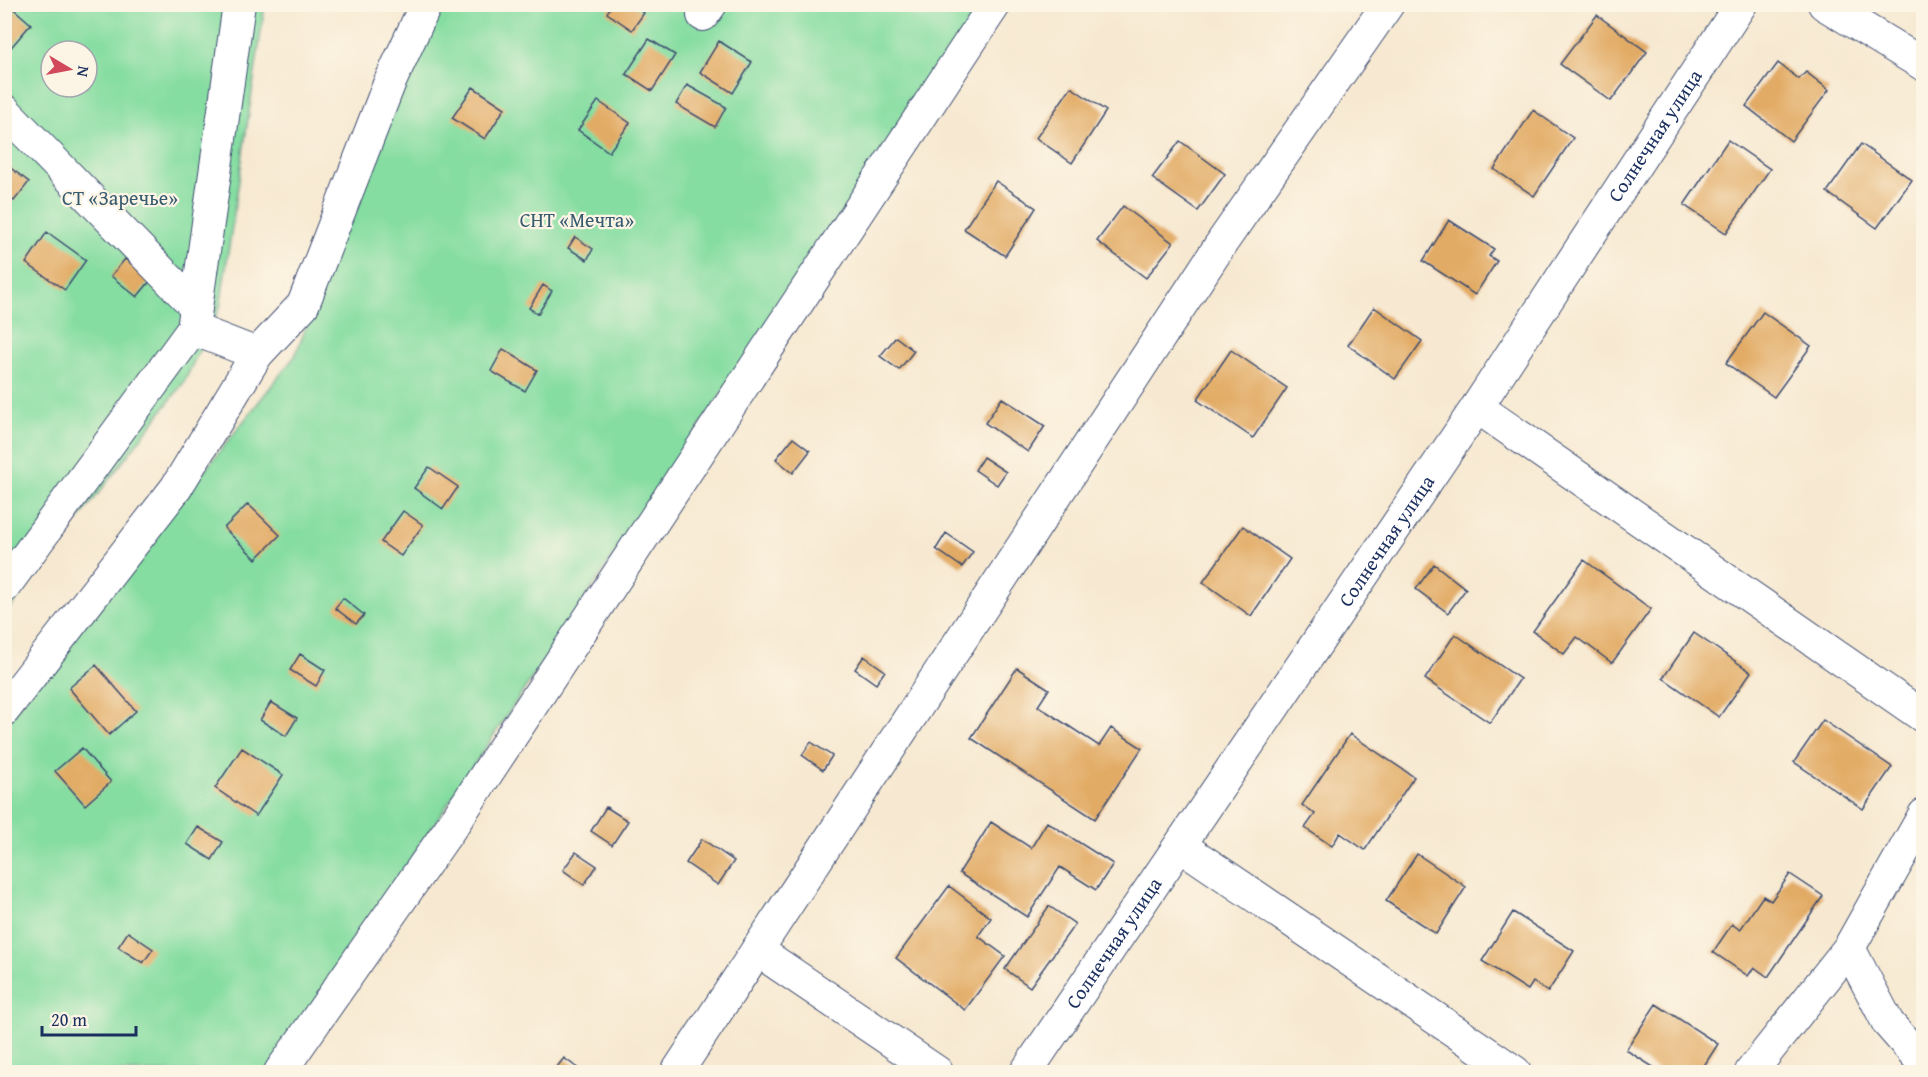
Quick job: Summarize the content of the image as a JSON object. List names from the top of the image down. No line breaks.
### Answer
{"streets":{"street":["Солнечная улица"]},"parks":["СТ «Заречье»","СНТ «Мечта»"],"scale_bar":"20 m","north":"right"}
